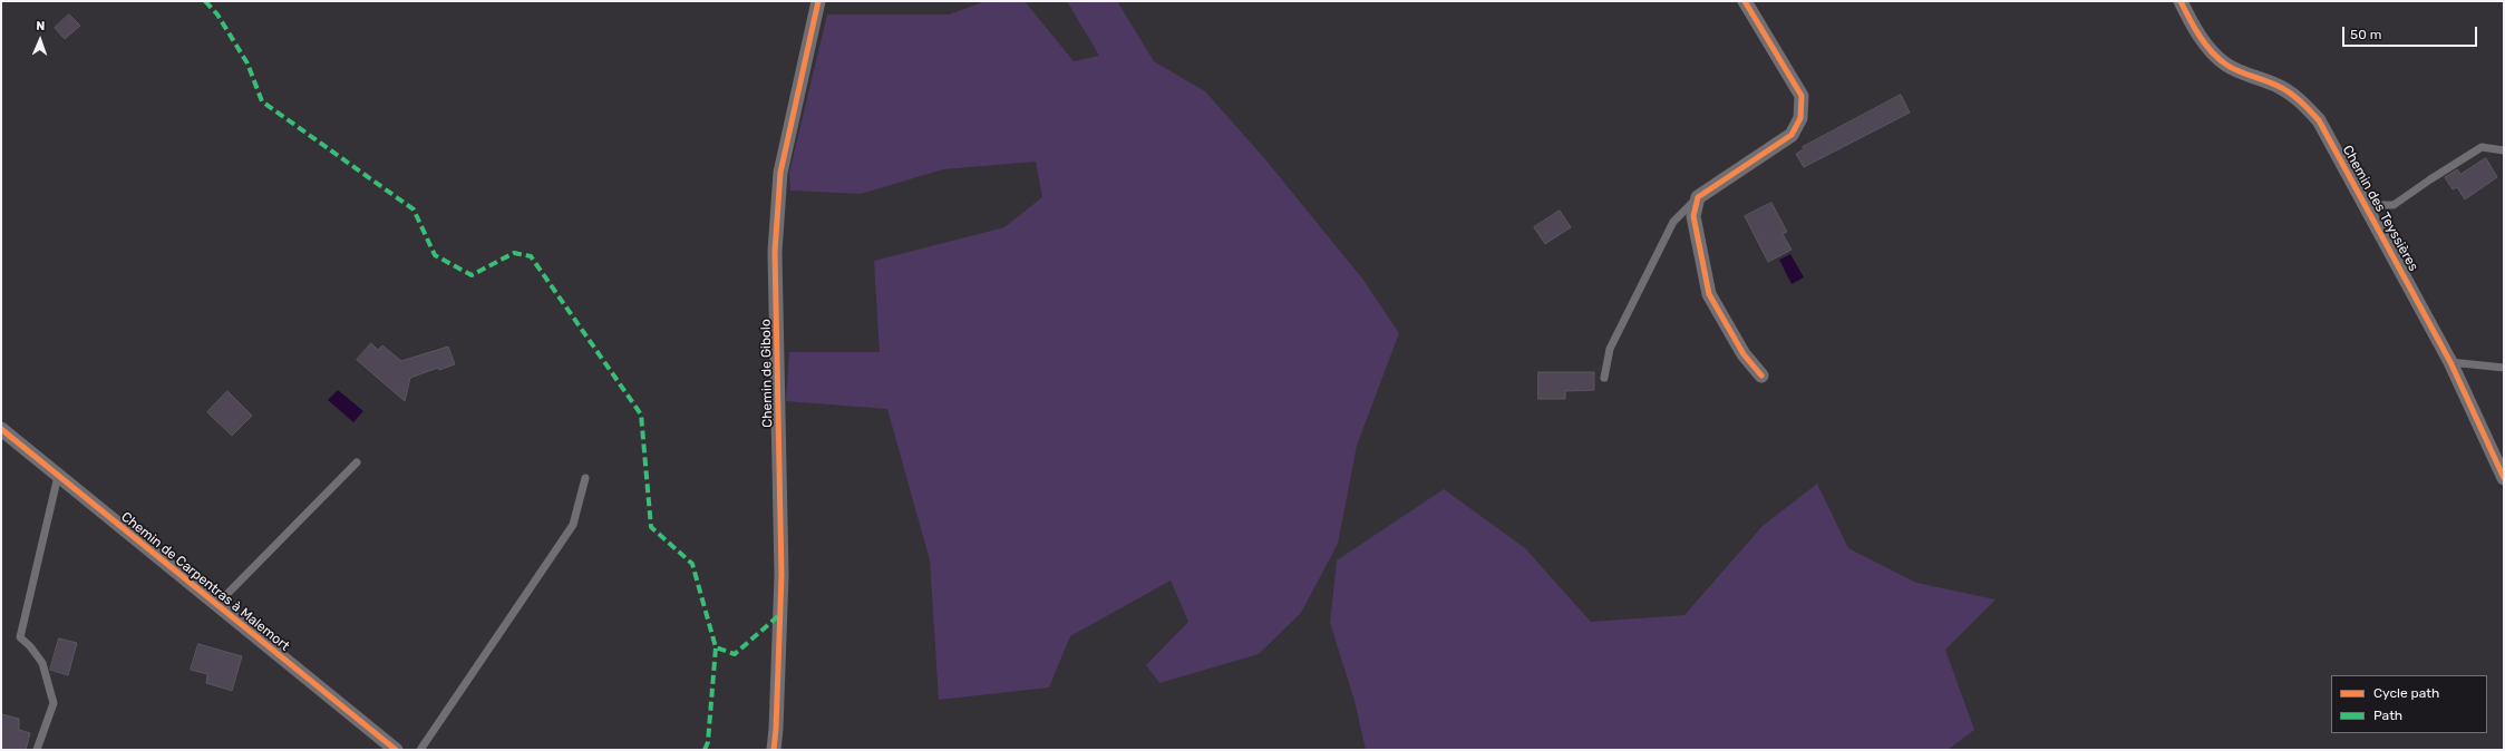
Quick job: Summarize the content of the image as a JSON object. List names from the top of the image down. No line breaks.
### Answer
{"streets":{"street":["Chemin des Teyssières","Chemin de Gibolo","Chemin de Carpentras à Malemort"]},"legend":["Cycle path","Path"],"scale_bar":"50 m","north":"top"}
